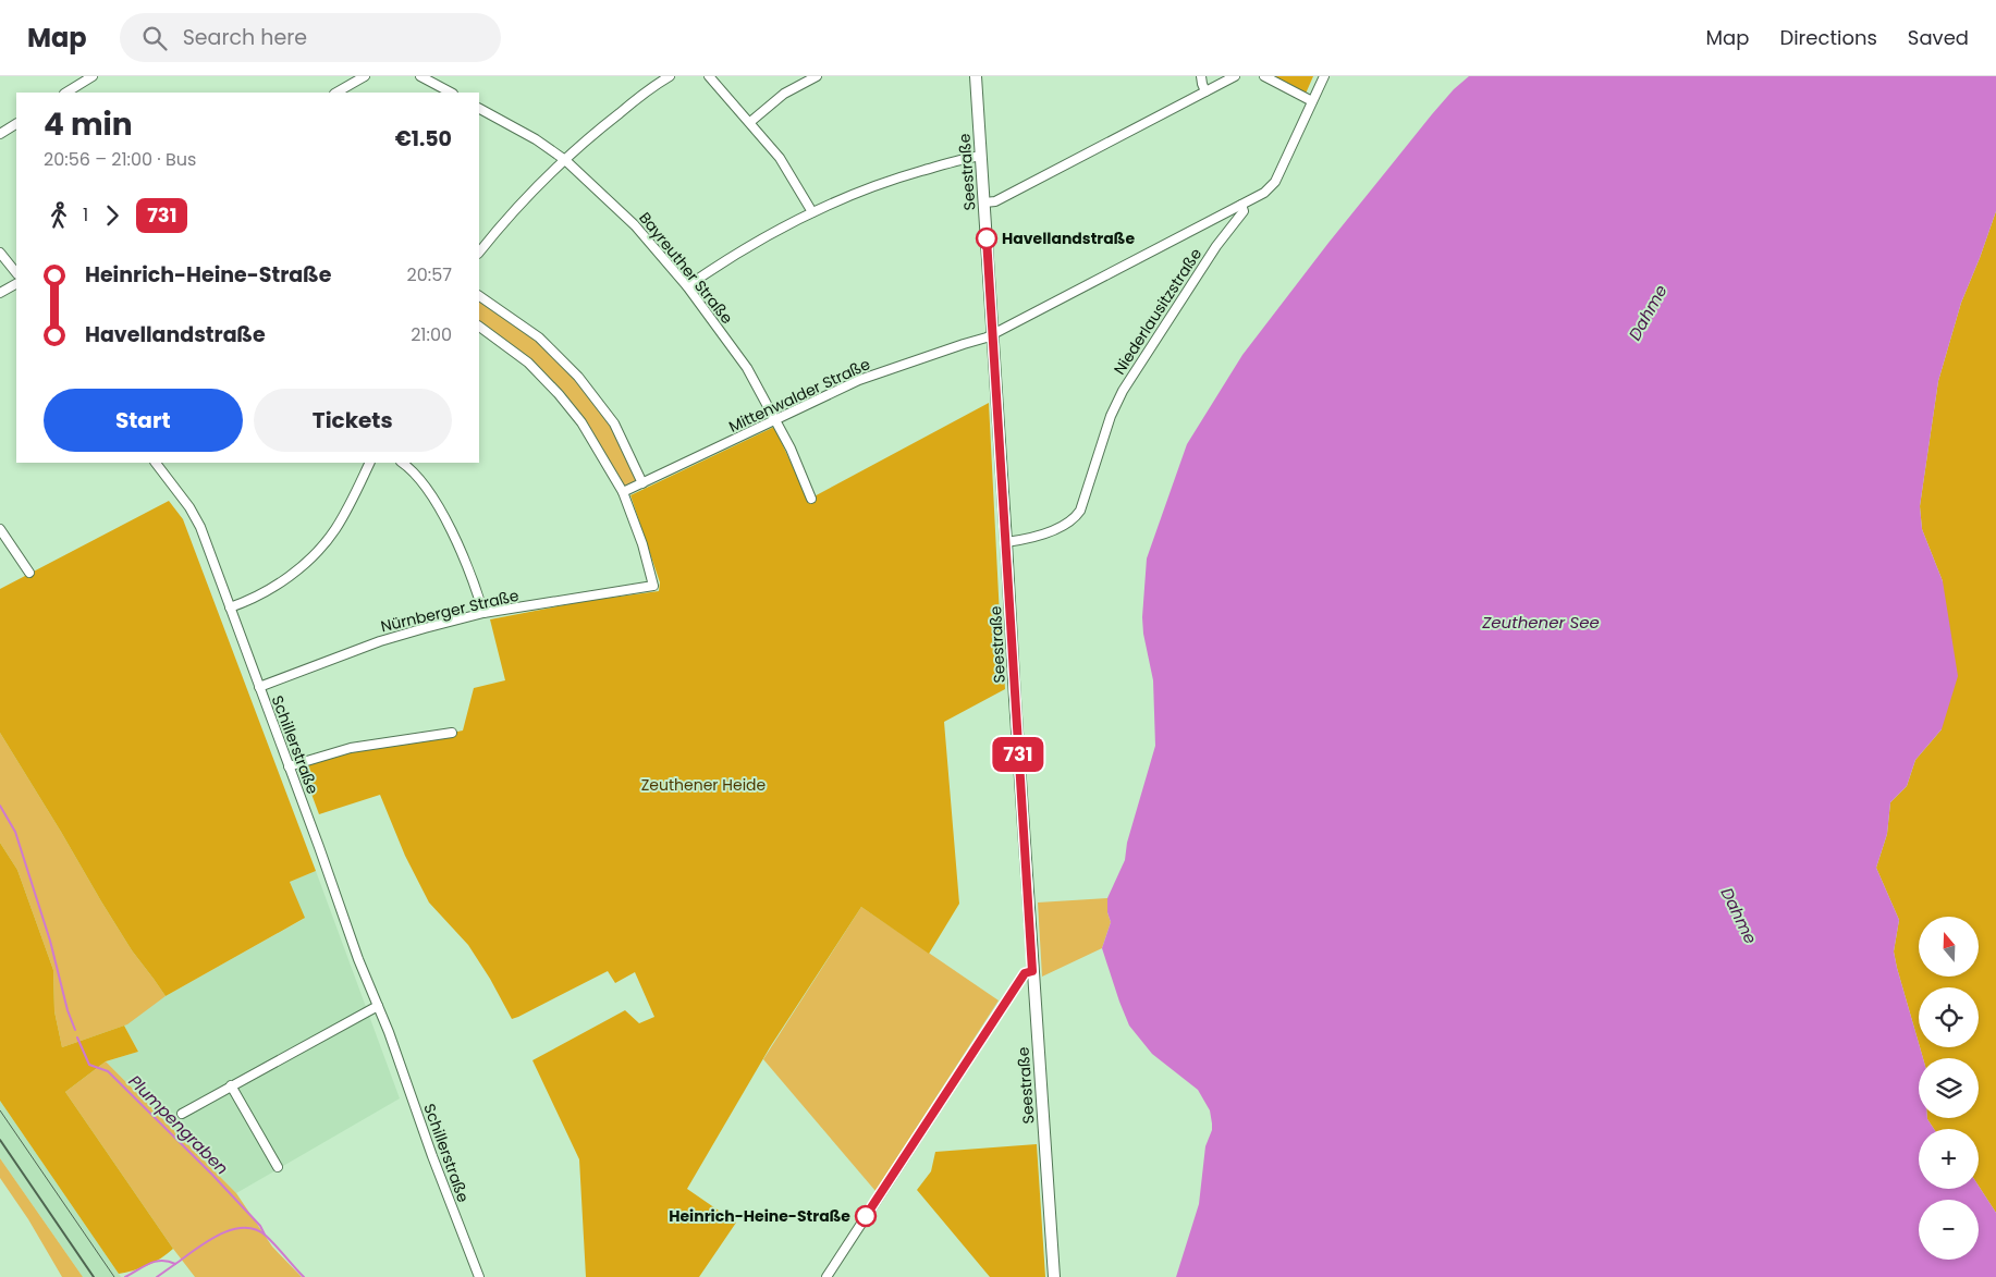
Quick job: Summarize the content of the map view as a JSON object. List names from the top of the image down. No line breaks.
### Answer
{"streets":{"main road":["Seestraße"],"street":["Bayreuther Straße","Niederlausitzstraße","Mittenwalder Straße","Nürnberger Straße","Schillerstraße"]},"crossings":[["Seestraße","Niederlausitzstraße"],["Seestraße","Mittenwalder Straße"],["Bayreuther Straße","Mittenwalder Straße"],["Niederlausitzstraße","Mittenwalder Straße"],["Mittenwalder Straße","Nürnberger Straße"],["Nürnberger Straße","Schillerstraße"]],"water":["Dahme","Zeuthener See","Plumpengraben"],"parks":["Zeuthener Heide"],"places":["Havellandstraße","Heinrich-Heine-Straße"],"lines":["bus line 731"],"north":"top","page":{"header":"Map","search":"Search here","nav":["Map","Directions","Saved"],"on_map":"731","heading":["4 min","20:56 – 21:00 · Bus","€1.50"],"legs":["1","731"],"list":[{"name":"Heinrich-Heine-Straße","value":"20:57"},{"name":"Havellandstraße","value":"21:00"}],"buttons":["Start","Tickets"],"map_buttons":["+","−"]}}
